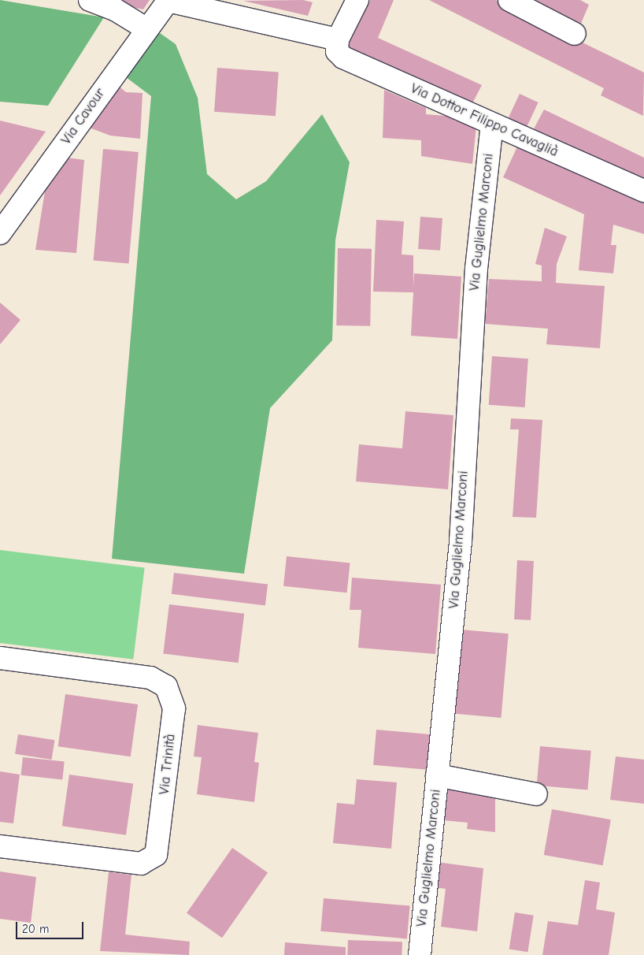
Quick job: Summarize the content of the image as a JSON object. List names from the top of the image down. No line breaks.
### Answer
{"streets":{"street":["Via Cavour","Via Dottor Filippo Cavaglià","Via Guglielmo Marconi","Via Trinità"]},"crossings":[["Via Dottor Filippo Cavaglià","Via Guglielmo Marconi"]],"scale_bar":"20 m"}
